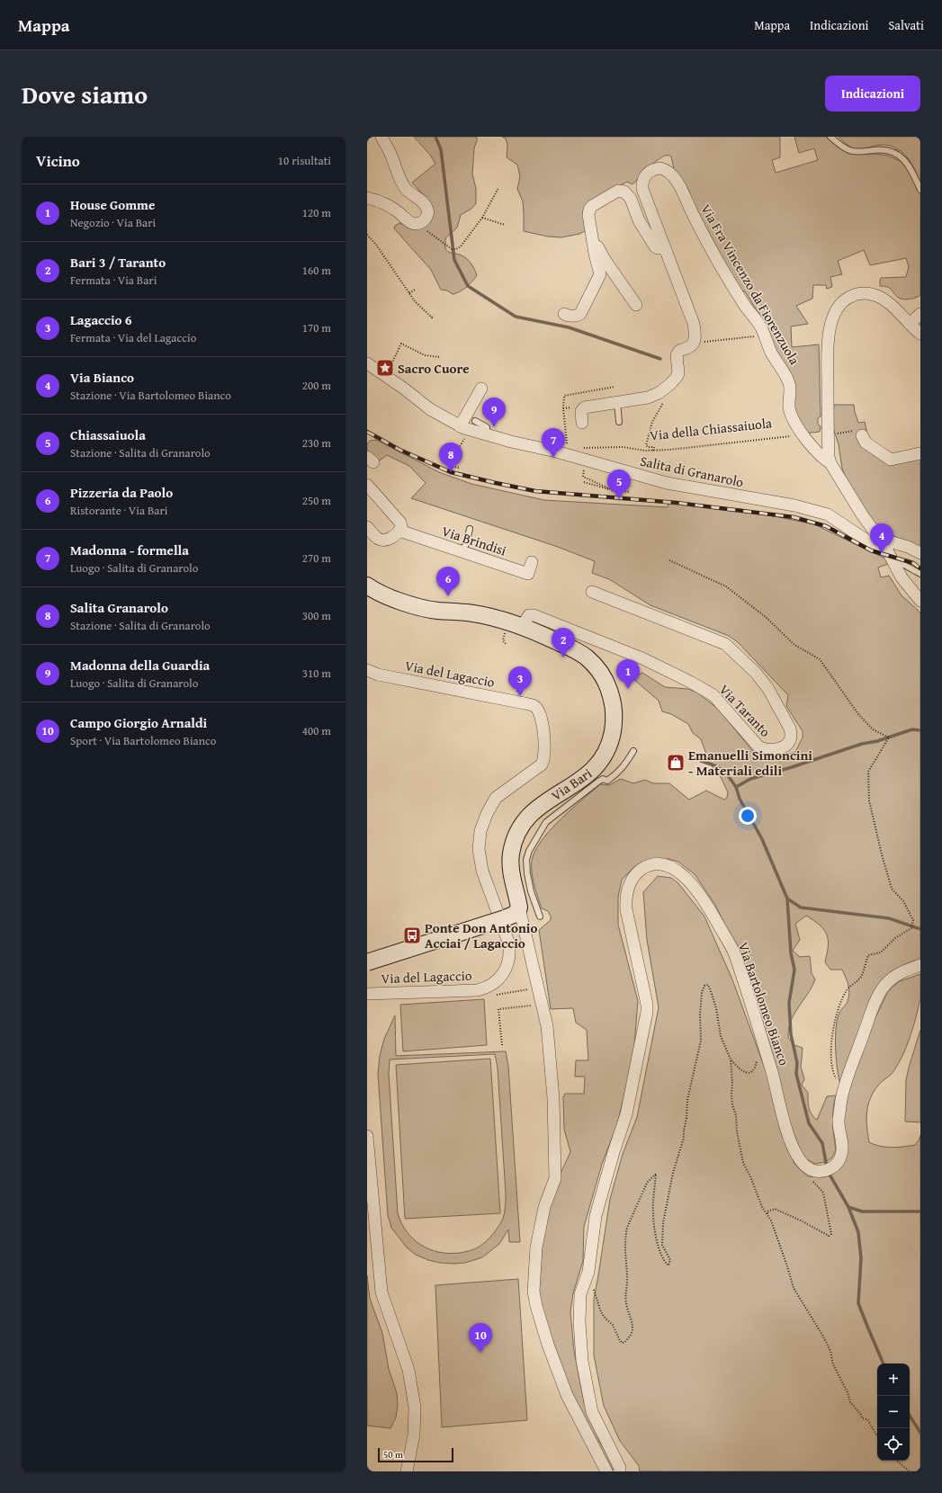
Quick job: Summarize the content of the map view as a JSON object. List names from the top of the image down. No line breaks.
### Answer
{"streets":{"street":["Via Fra Vincenzo da Fiorenzuola","Salita di Granarolo","Via Brindisi","Via del Lagaccio","Via Taranto","Via Bari","Via Bartolomeo Bianco"],"path":["Via della Chiassaiuola"]},"crossings":[["Via Fra Vincenzo da Fiorenzuola","Via della Chiassaiuola"],["Via Taranto","Via Bari"]],"places":{"place":["Sacro Cuore"],"shop":["Emanuelli Simoncini - Materiali edili"],"bus stop":["Ponte Don Antonio Acciai / Lagaccio"]},"scale_bar":"50 m","page":{"header":"Mappa","nav":["Mappa","Indicazioni","Salvati"],"title":"Dove siamo","buttons":"Indicazioni","heading":["Vicino","10 risultati"],"list":[{"mark":"1","name":"House Gomme","note":"Negozio · Via Bari","value":"120 m"},{"mark":"2","name":"Bari 3 / Taranto","note":"Fermata · Via Bari","value":"160 m"},{"mark":"3","name":"Lagaccio 6","note":"Fermata · Via del Lagaccio","value":"170 m"},{"mark":"4","name":"Via Bianco","note":"Stazione · Via Bartolomeo Bianco","value":"200 m"},{"mark":"5","name":"Chiassaiuola","note":"Stazione · Salita di Granarolo","value":"230 m"},{"mark":"6","name":"Pizzeria da Paolo","note":"Ristorante · Via Bari","value":"250 m"},{"mark":"7","name":"Madonna - formella","note":"Luogo · Salita di Granarolo","value":"270 m"},{"mark":"8","name":"Salita Granarolo","note":"Stazione · Salita di Granarolo","value":"300 m"},{"mark":"9","name":"Madonna della Guardia","note":"Luogo · Salita di Granarolo","value":"310 m"},{"mark":"10","name":"Campo Giorgio Arnaldi","note":"Sport · Via Bartolomeo Bianco","value":"400 m"}],"pins":["9","7","8","5","4","6","2","1","3","10"],"map_buttons":["+","−"],"scale":"50 m"}}
